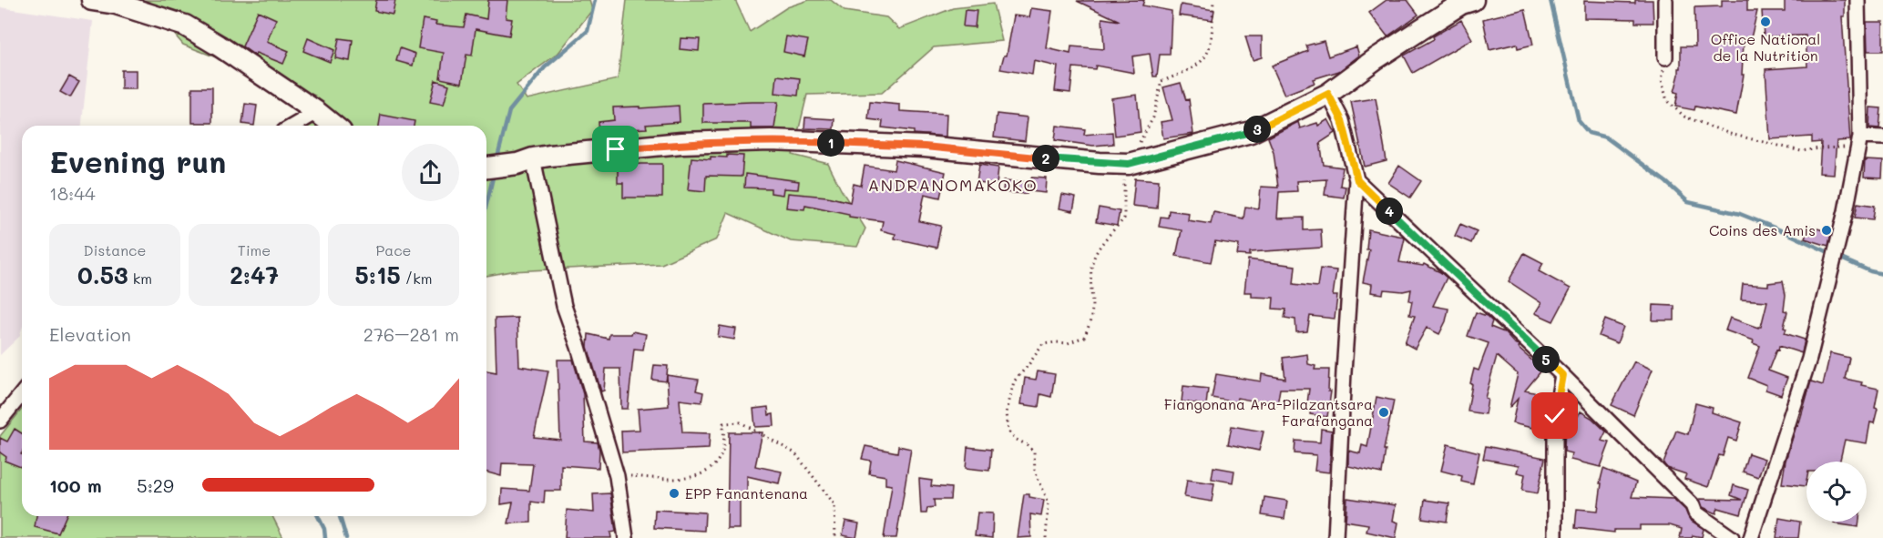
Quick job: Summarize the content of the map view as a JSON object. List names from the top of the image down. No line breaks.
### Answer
{"districts":["ANDRANOMAKOKO"],"places":["Office National de la Nutrition","Coins des Amis","Fiangonana Ara-Pilazantsara Farafangana","EPP Fanantenana"],"page":{"pins":["3","1","2","4","5"],"heading":["Evening run","18:44"],"stats":[["Distance","0.53 km"],["Time","2:47"],["Pace","5:15 /km"]],"chart":["Elevation","276–281 m"],"list":[{"name":"100 m","note":"5:29"}]}}
